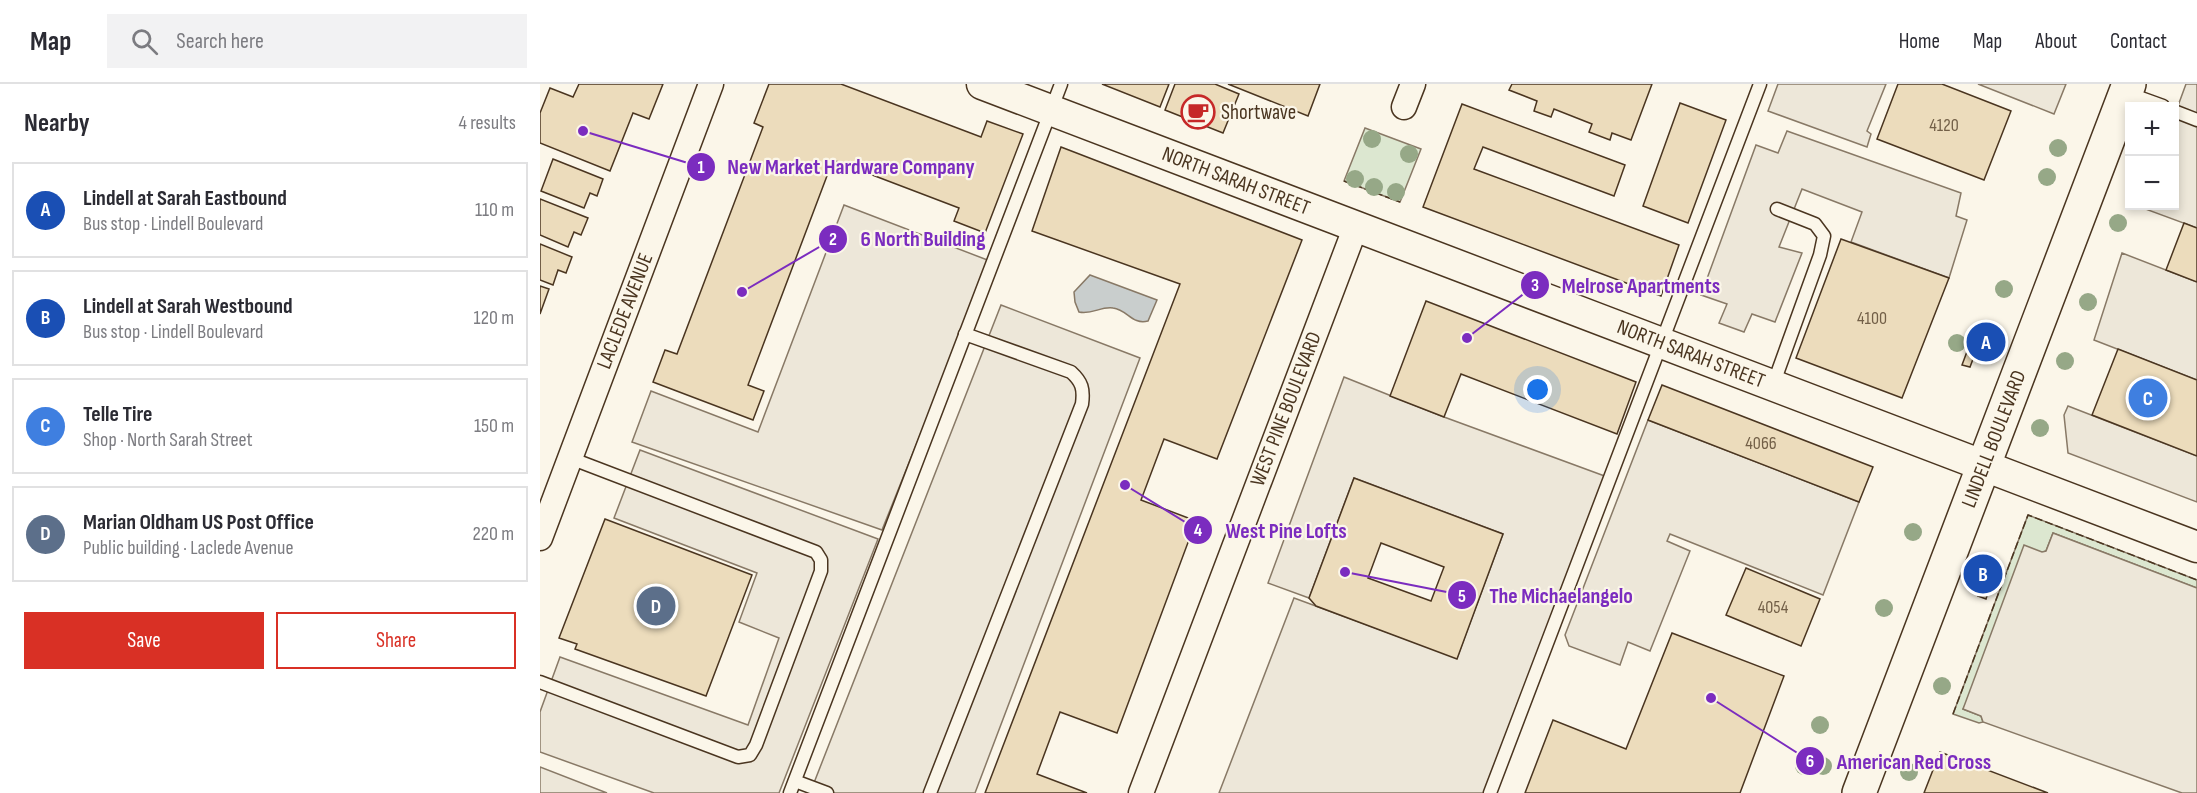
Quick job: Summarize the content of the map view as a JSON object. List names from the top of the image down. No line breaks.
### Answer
{"streets":{"main road":["LINDELL BOULEVARD"],"street":["NORTH SARAH STREET","LACLEDE AVENUE","WEST PINE BOULEVARD"]},"crossings":[["NORTH SARAH STREET","WEST PINE BOULEVARD"],["NORTH SARAH STREET","LINDELL BOULEVARD"]],"places":{"cafe":["Shortwave"],"other":["New Market Hardware Company","6 North Building","Melrose Apartments","West Pine Lofts","The Michaelangelo","American Red Cross"]},"house_numbers":["4120","4100","4066","4054"],"page":{"header":"Map","search":"Search here","nav":["Home","Map","About","Contact"],"heading":["Nearby","4 results"],"map_buttons":["+","−"],"list":[{"mark":"A","name":"Lindell at Sarah Eastbound","note":"Bus stop · Lindell Boulevard","value":"110 m"},{"mark":"B","name":"Lindell at Sarah Westbound","note":"Bus stop · Lindell Boulevard","value":"120 m"},{"mark":"C","name":"Telle Tire","note":"Shop · North Sarah Street","value":"150 m"},{"mark":"D","name":"Marian Oldham US Post Office","note":"Public building · Laclede Avenue","value":"220 m"}],"pins":["A","C","B","D"],"buttons":["Save","Share"]}}
